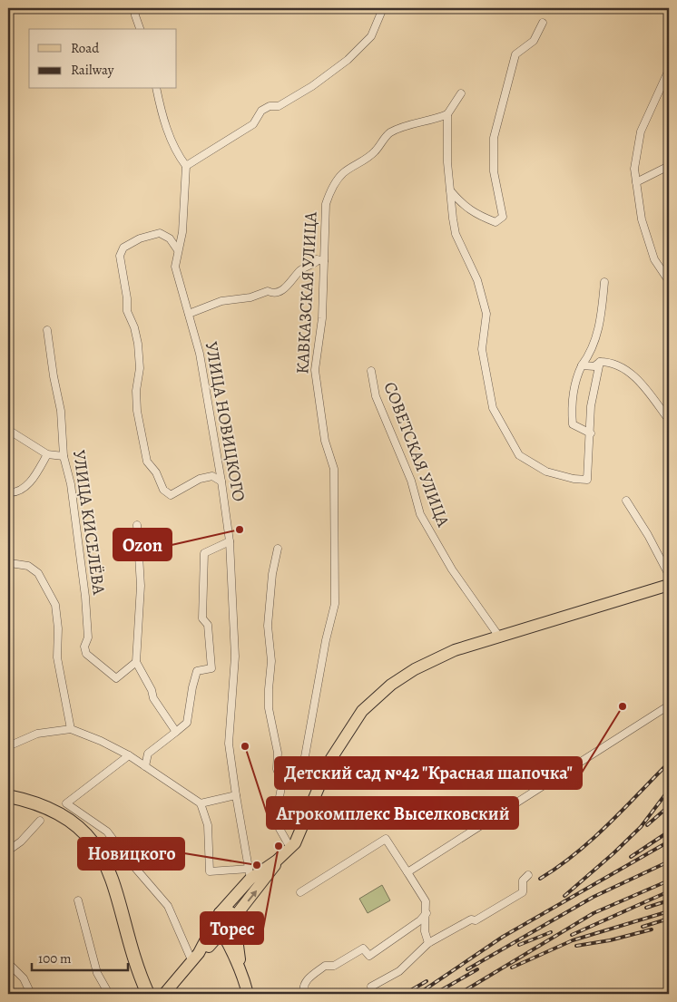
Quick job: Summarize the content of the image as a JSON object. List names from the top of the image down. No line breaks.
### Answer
{"streets":{"street":["КАВКАЗСКАЯ УЛИЦА","УЛИЦА НОВИЦКОГО","СОВЕТСКАЯ УЛИЦА","УЛИЦА КИСЕЛЁВА"]},"places":["Ozon","Детский сад №42 \"Красная шапочка\"","Агрокомплекс Выселковский","Торес","Новицкого"],"legend":["Road","Railway"],"scale_bar":"100 m"}
